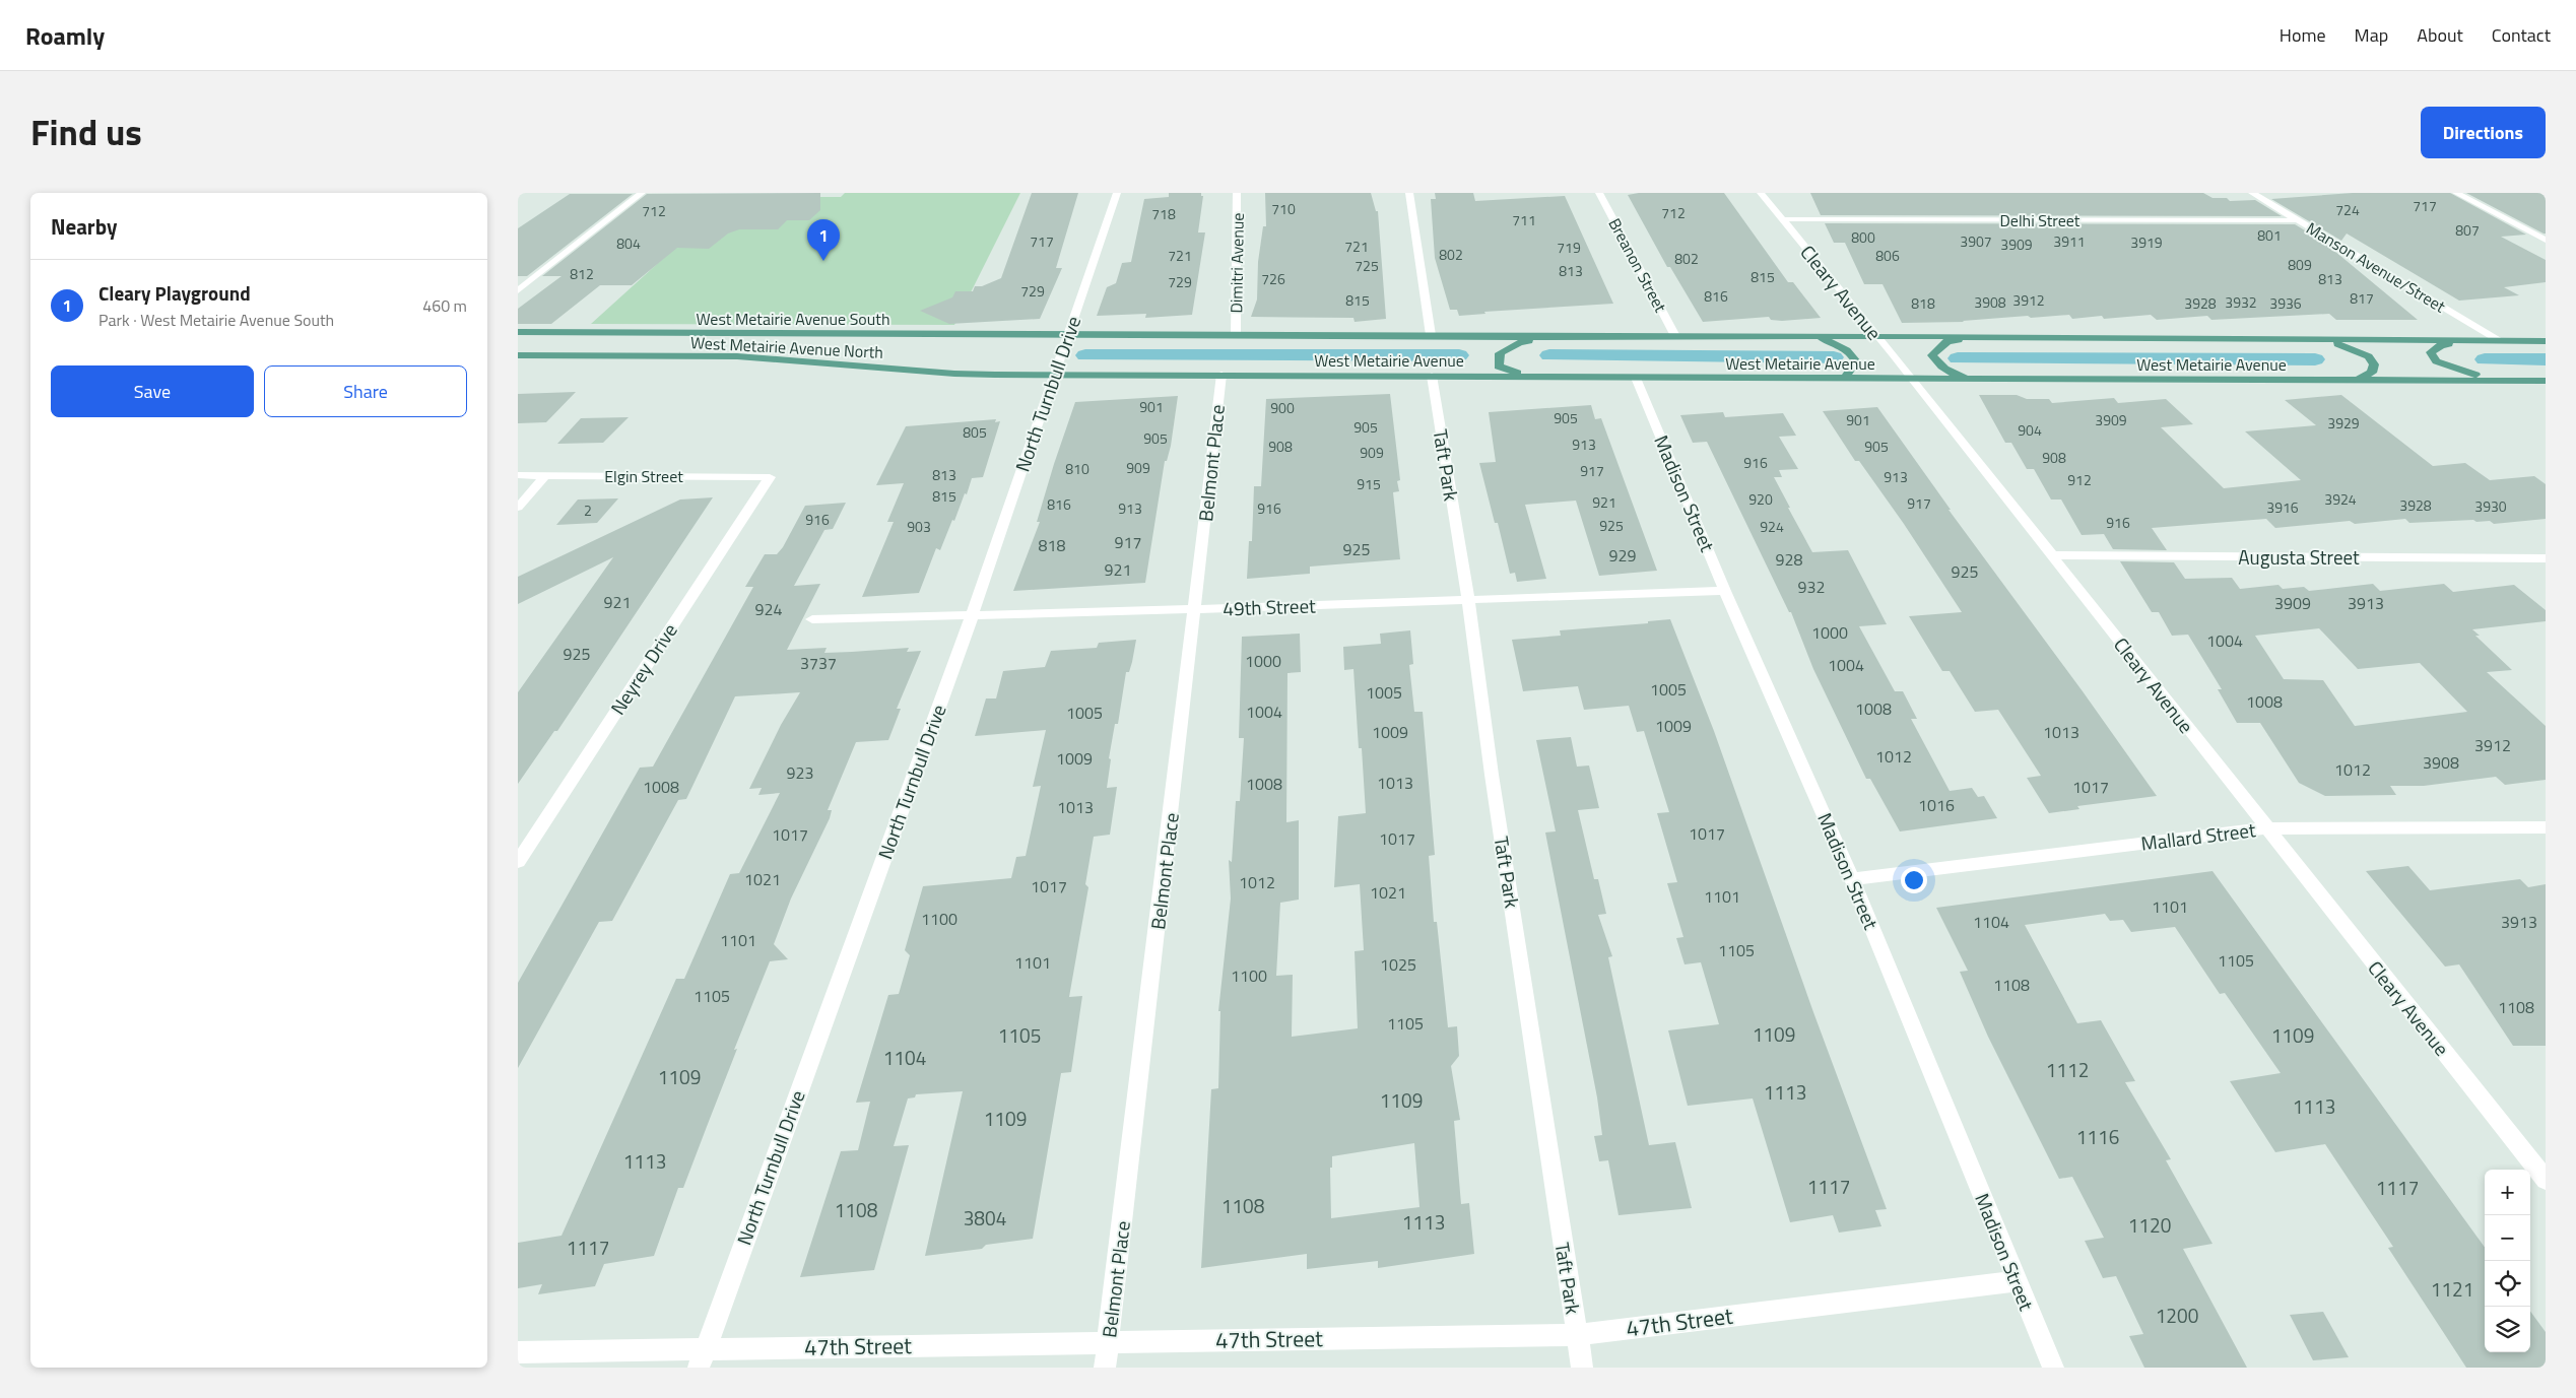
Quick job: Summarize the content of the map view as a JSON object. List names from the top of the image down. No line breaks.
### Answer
{"streets":{"main road":["West Metairie Avenue South","West Metairie Avenue North","West Metairie Avenue"],"street":["Delhi Street","Dimitri Avenue","Breanon Street","Manson Avenue/Street","Cleary Avenue","North Turnbull Drive","Belmont Place","Taft Park","Elgin Street","Madison Street","Augusta Street","49th Street","Neyrey Drive","Mallard Street","47th Street"]},"crossings":[["Delhi Street","Manson Avenue/Street"],["Delhi Street","Cleary Avenue"],["Dimitri Avenue","West Metairie Avenue"],["Breanon Street","West Metairie Avenue"],["Manson Avenue/Street","West Metairie Avenue"],["Cleary Avenue","West Metairie Avenue"],["Cleary Avenue","Augusta Street"],["Cleary Avenue","Mallard Street"],["West Metairie Avenue South","West Metairie Avenue"],["West Metairie Avenue South","North Turnbull Drive"],["West Metairie Avenue North","West Metairie Avenue"],["West Metairie Avenue North","North Turnbull Drive"],["West Metairie Avenue","North Turnbull Drive"],["West Metairie Avenue","Belmont Place"],["West Metairie Avenue","Taft Park"],["West Metairie Avenue","Madison Street"],["North Turnbull Drive","49th Street"],["North Turnbull Drive","47th Street"],["Belmont Place","49th Street"],["Belmont Place","47th Street"],["Taft Park","49th Street"],["Taft Park","47th Street"],["Elgin Street","Neyrey Drive"],["Madison Street","49th Street"],["Madison Street","Mallard Street"],["Madison Street","47th Street"]],"house_numbers":["717","710","724","712","712","718","711","807","801","800","717","3907","3911","3919","804","3909","721","719","802","721","806","802","809","725","813","812","815","726","813","729","729","816","817","815","3912","3908","3932","818","3928","3936","901","900","905","901","3909","3929","905","904","805","905","913","908","905","909","908","916","909","810","917","813","913","912","915","815","920","3924","921","917","816","3928","3930","3916","913","916","2","916","916","925","903","924","917","818","925","929","928","921","925","932","921","3909","3913","924","1000","1004","925","1000","3737","1004","1005","1005","1008","1008","1004","1005","1009","1009","1013","3912","1012","1009","3908","1012","923","1013","1008","1008","1017","1016","1013","1017","1017","1017","1021","1012","1017","1021","1101","1101","1100","1104","3913","1101","1105","1105","1101","1025","1100","1108","1105","1108","1105","1109","1105","1109","1104","1112","1109","1113","1109","1113","1109","1116","1113","1117","1117","1108","1108","3804","1113","1120","1117","1121","1200"],"page":{"header":"Roamly","nav":["Home","Map","About","Contact"],"title":"Find us","buttons":["Directions",["Save","Share"]],"heading":"Nearby","pins":"1","list":[{"mark":"1","name":"Cleary Playground","note":"Park · West Metairie Avenue South","value":"460 m"}],"map_buttons":["+","−"]}}
